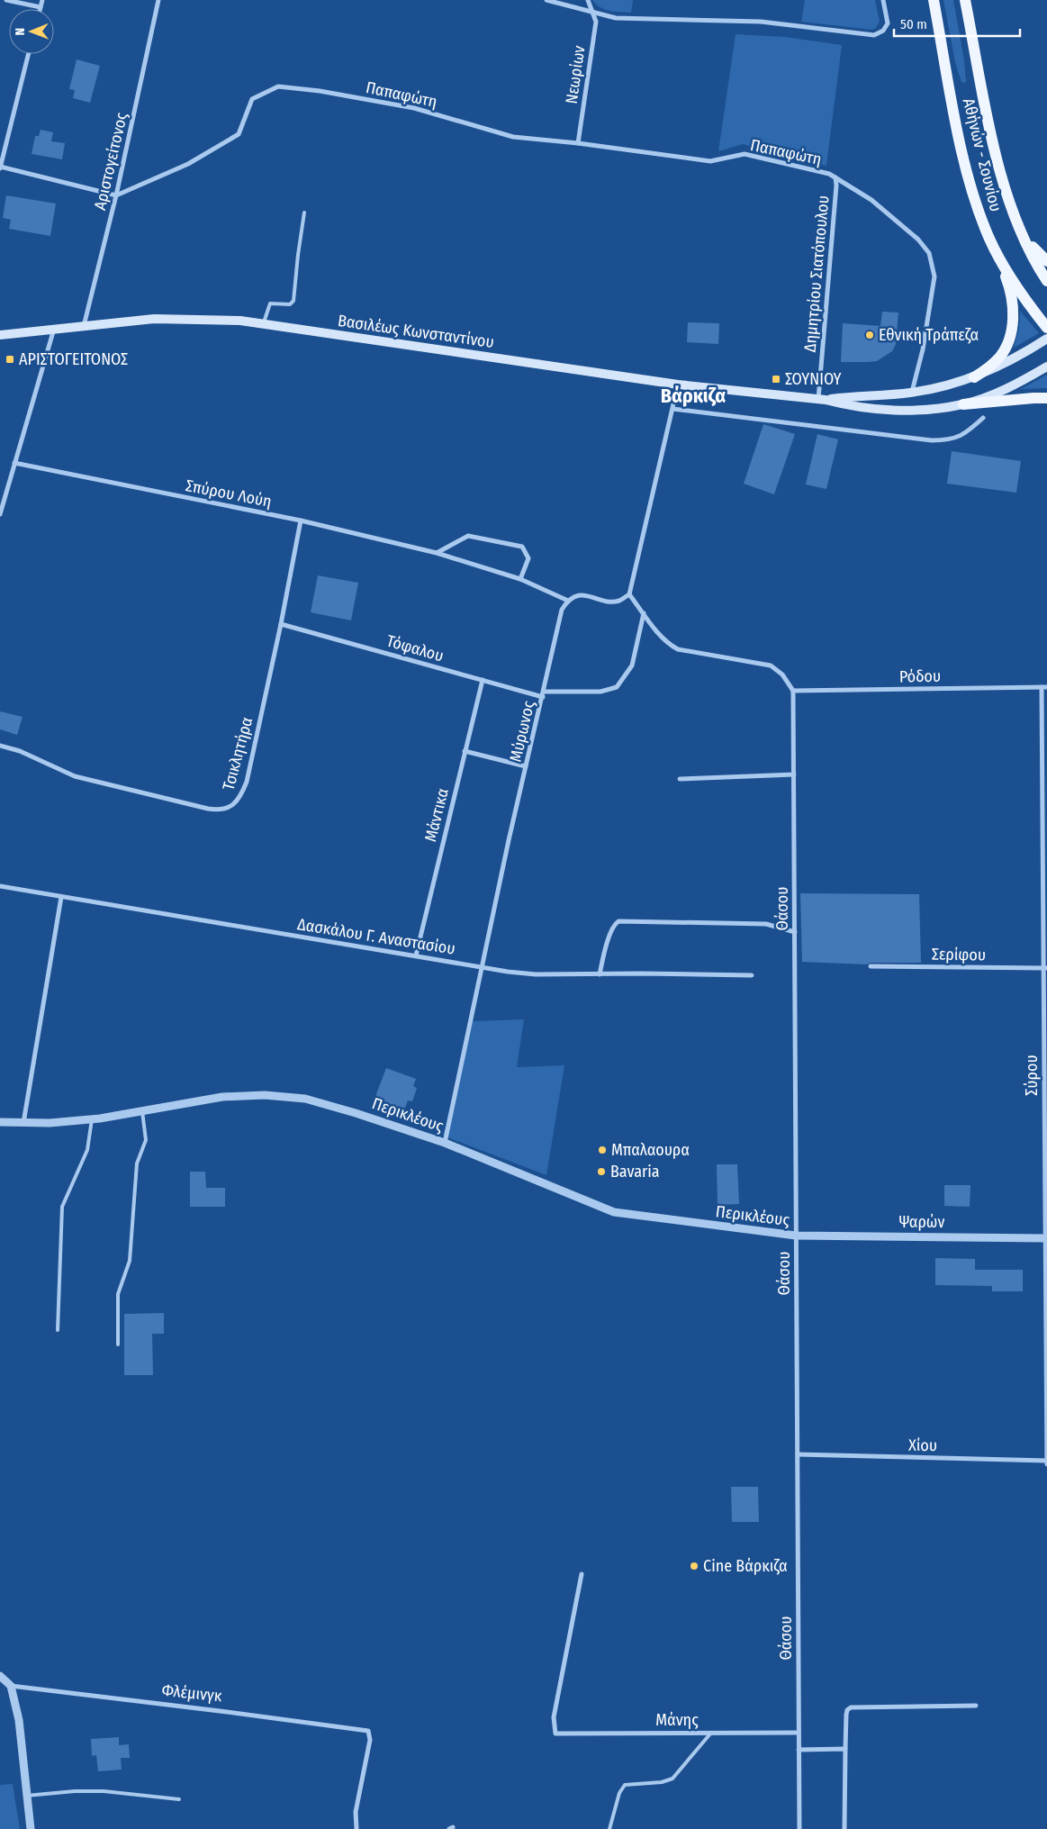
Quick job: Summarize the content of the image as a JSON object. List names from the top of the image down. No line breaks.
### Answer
{"streets":{"main road":["Αθήνών - Σουνίου","Βασιλέως Κωνσταντίνου"],"street":["Νεωρίων","Παπαφώτη","Αριστογείτονος","Δημητρίου Σιατόπουλου","Σπύρου Λούη","Τόφαλου","Ρόδου","Μύρωνος","Τσικλητήρα","Μάντικα","Θάσου","Δασκάλου Γ. Αναστασίου","Σερίφου","Σύρου","Περικλέους","Ψαρών","Χίου","Φλέμινγκ","Μάνης"]},"crossings":[["Νεωρίων","Παπαφώτη"],["Παπαφώτη","Αριστογείτονος"],["Παπαφώτη","Δημητρίου Σιατόπουλου"],["Παπαφώτη","Βασιλέως Κωνσταντίνου"],["Αριστογείτονος","Βασιλέως Κωνσταντίνου"],["Δημητρίου Σιατόπουλου","Βασιλέως Κωνσταντίνου"],["Σπύρου Λούη","Μύρωνος"],["Σπύρου Λούη","Τσικλητήρα"],["Τόφαλου","Μύρωνος"],["Τόφαλου","Τσικλητήρα"],["Τόφαλου","Μάντικα"],["Ρόδου","Θάσου"],["Ρόδου","Σύρου"],["Μύρωνος","Δασκάλου Γ. Αναστασίου"],["Μύρωνος","Περικλέους"],["Μάντικα","Δασκάλου Γ. Αναστασίου"],["Θάσου","Περικλέους"],["Θάσου","Ψαρών"],["Θάσου","Χίου"],["Θάσου","Μάνης"],["Σερίφου","Σύρου"],["Σύρου","Ψαρών"],["Σύρου","Χίου"],["Περικλέους","Ψαρών"]],"districts":["Βάρκιζα"],"places":{"other":["Εθνική Τράπεζα","Μπαλαουρα","Bavaria","Cine Βάρκιζα"],"transit":["ΑΡΙΣΤΟΓΕΙΤΟΝΟΣ","ΣΟΥΝΙΟΥ"]},"scale_bar":"50 m","north":"left"}
